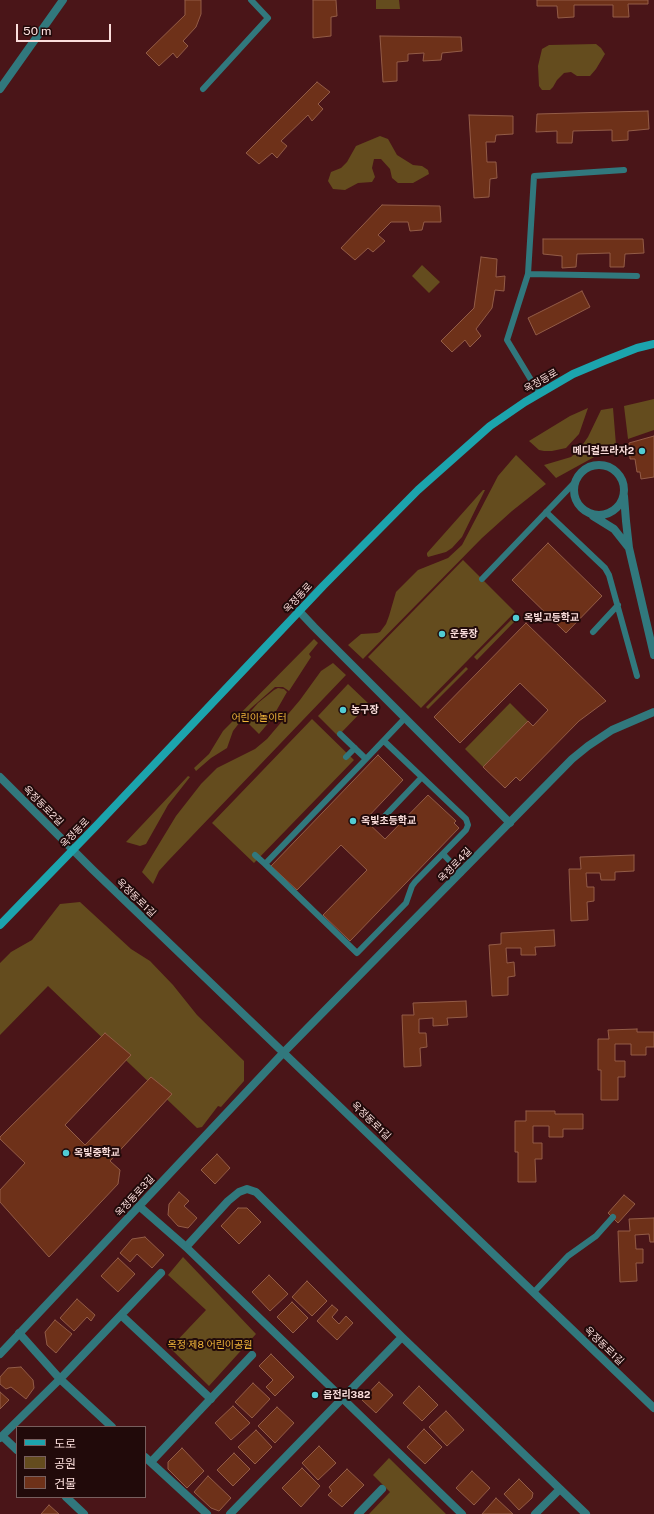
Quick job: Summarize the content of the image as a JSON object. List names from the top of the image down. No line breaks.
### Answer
{"streets":{"street":["옥정동로","옥정동로2길","옥정로4길","옥정동로1길","옥정동로3길"]},"crossings":[["옥정동로","옥정동로2길"],["옥정동로","옥정동로1길"],["옥정동로2길","옥정동로1길"],["옥정로4길","옥정동로1길"],["옥정로4길","옥정동로3길"],["옥정동로1길","옥정동로3길"]],"parks":["어린이놀이터","옥정 제8 어린이공원"],"places":["메디컬프라자2","옥빛고등학교","운동장","농구장","옥빛초등학교","옥빛중학교","읍전리382"],"legend":["도로","공원","건물"],"scale_bar":"50 m"}
